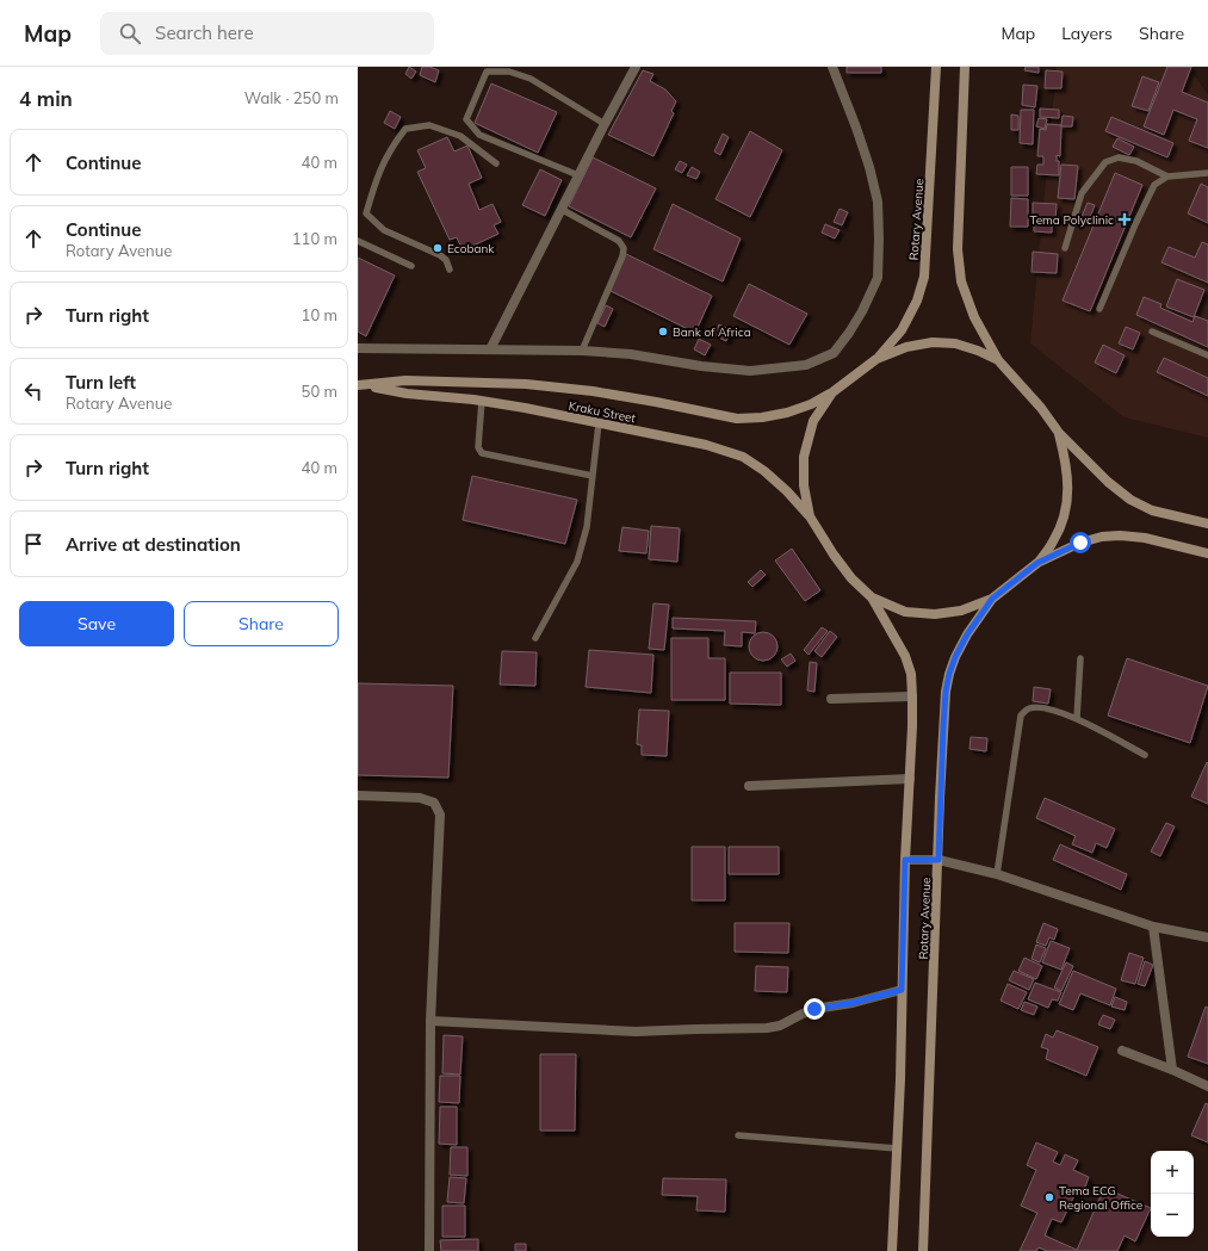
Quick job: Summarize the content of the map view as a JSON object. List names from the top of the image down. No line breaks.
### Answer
{"streets":{"main road":["Rotary Avenue","Kraku Street"]},"places":{"health":["Tema Polyclinic"],"other":["Ecobank","Bank of Africa","Tema ECG Regional Office"]},"page":{"header":"Map","search":"Search here","nav":["Map","Layers","Share"],"heading":["4 min","Walk · 250 m"],"list":[["Continue","40 m"],["Continue","Rotary Avenue","110 m"],["Turn right","10 m"],["Turn left","Rotary Avenue","50 m"],["Turn right","40 m"],"Arrive at destination"],"buttons":["Save","Share"],"map_buttons":["+","−"]}}
